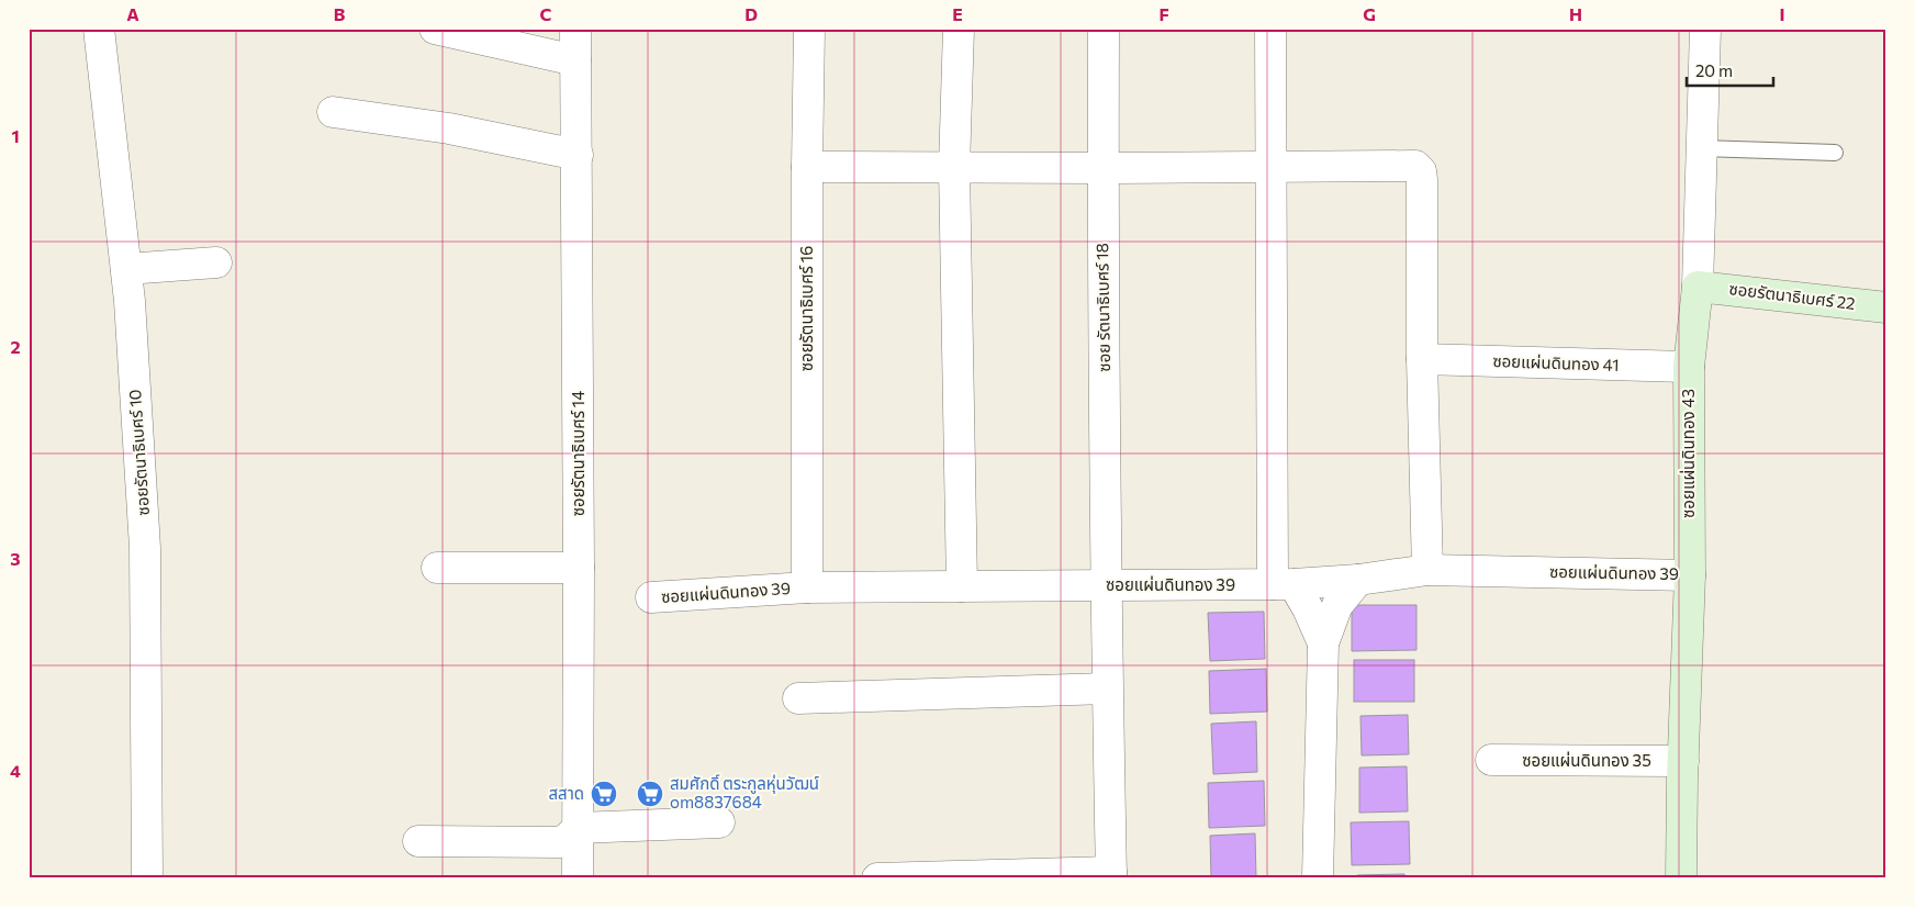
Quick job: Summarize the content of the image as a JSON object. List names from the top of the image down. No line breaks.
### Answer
{"streets":{"street":["ซอยรัตนาธิเบศร์ 22","ซอย รัตนาธิเบศร์ 18","ซอยรัตนาธิเบศร์ 16","ซอยแผ่นดินทอง 41","ซอยรัตนาธิเบศร์ 10","ซอยรัตนาธิเบศร์ 14","ซอยแผ่นดินทอง 43","ซอยแผ่นดินทอง 39","ซอยแผ่นดินทอง 35"]},"crossings":[["ซอยรัตนาธิเบศร์ 22","ซอยแผ่นดินทอง 43"],["ซอย รัตนาธิเบศร์ 18","ซอยแผ่นดินทอง 39"],["ซอยรัตนาธิเบศร์ 16","ซอยแผ่นดินทอง 39"],["ซอยแผ่นดินทอง 41","ซอยแผ่นดินทอง 43"],["ซอยแผ่นดินทอง 43","ซอยแผ่นดินทอง 39"],["ซอยแผ่นดินทอง 43","ซอยแผ่นดินทอง 35"]],"places":{"supermarket":["สสาด","สมศักดิ์ ตระกูลหุ่นวัฒน์ om8837684"]},"scale_bar":"20 m","grid":{"columns":["A","B","C","D","E","F","G","H","I"],"rows":["1","2","3","4"]}}
